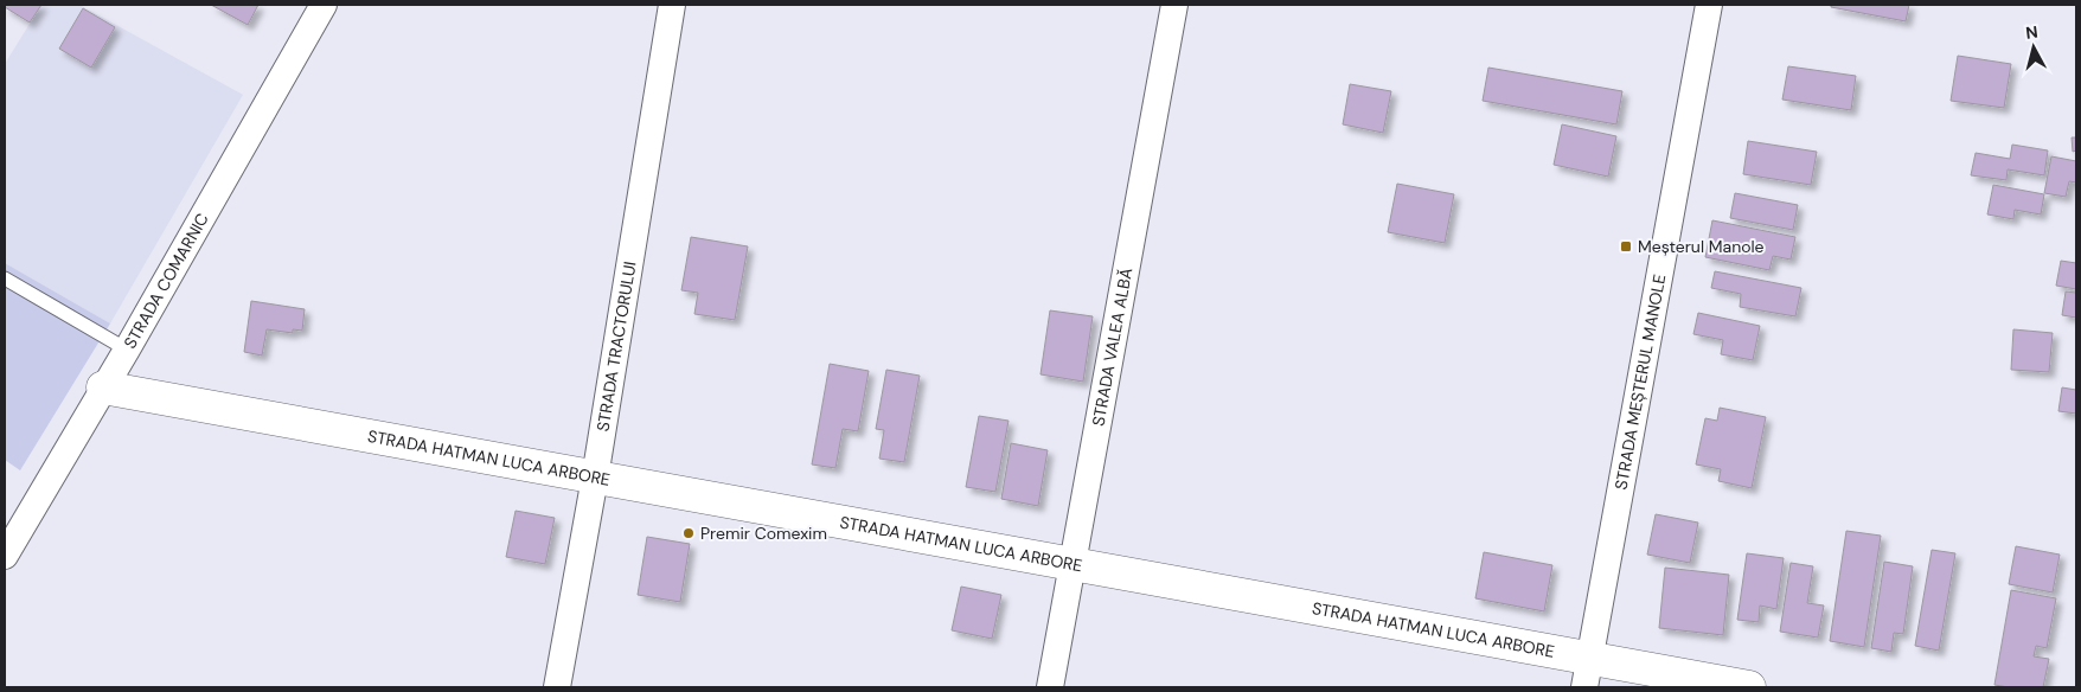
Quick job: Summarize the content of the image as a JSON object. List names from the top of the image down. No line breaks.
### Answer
{"streets":{"street":["STRADA COMARNIC","STRADA TRACTORULUI","STRADA VALEA ALBĂ","STRADA MEȘTERUL MANOLE","STRADA HATMAN LUCA ARBORE"]},"crossings":[["STRADA COMARNIC","STRADA HATMAN LUCA ARBORE"],["STRADA TRACTORULUI","STRADA HATMAN LUCA ARBORE"],["STRADA VALEA ALBĂ","STRADA HATMAN LUCA ARBORE"],["STRADA MEȘTERUL MANOLE","STRADA HATMAN LUCA ARBORE"]],"places":{"transit":["Meșterul Manole"],"other":["Premir Comexim"]},"north":"top"}
